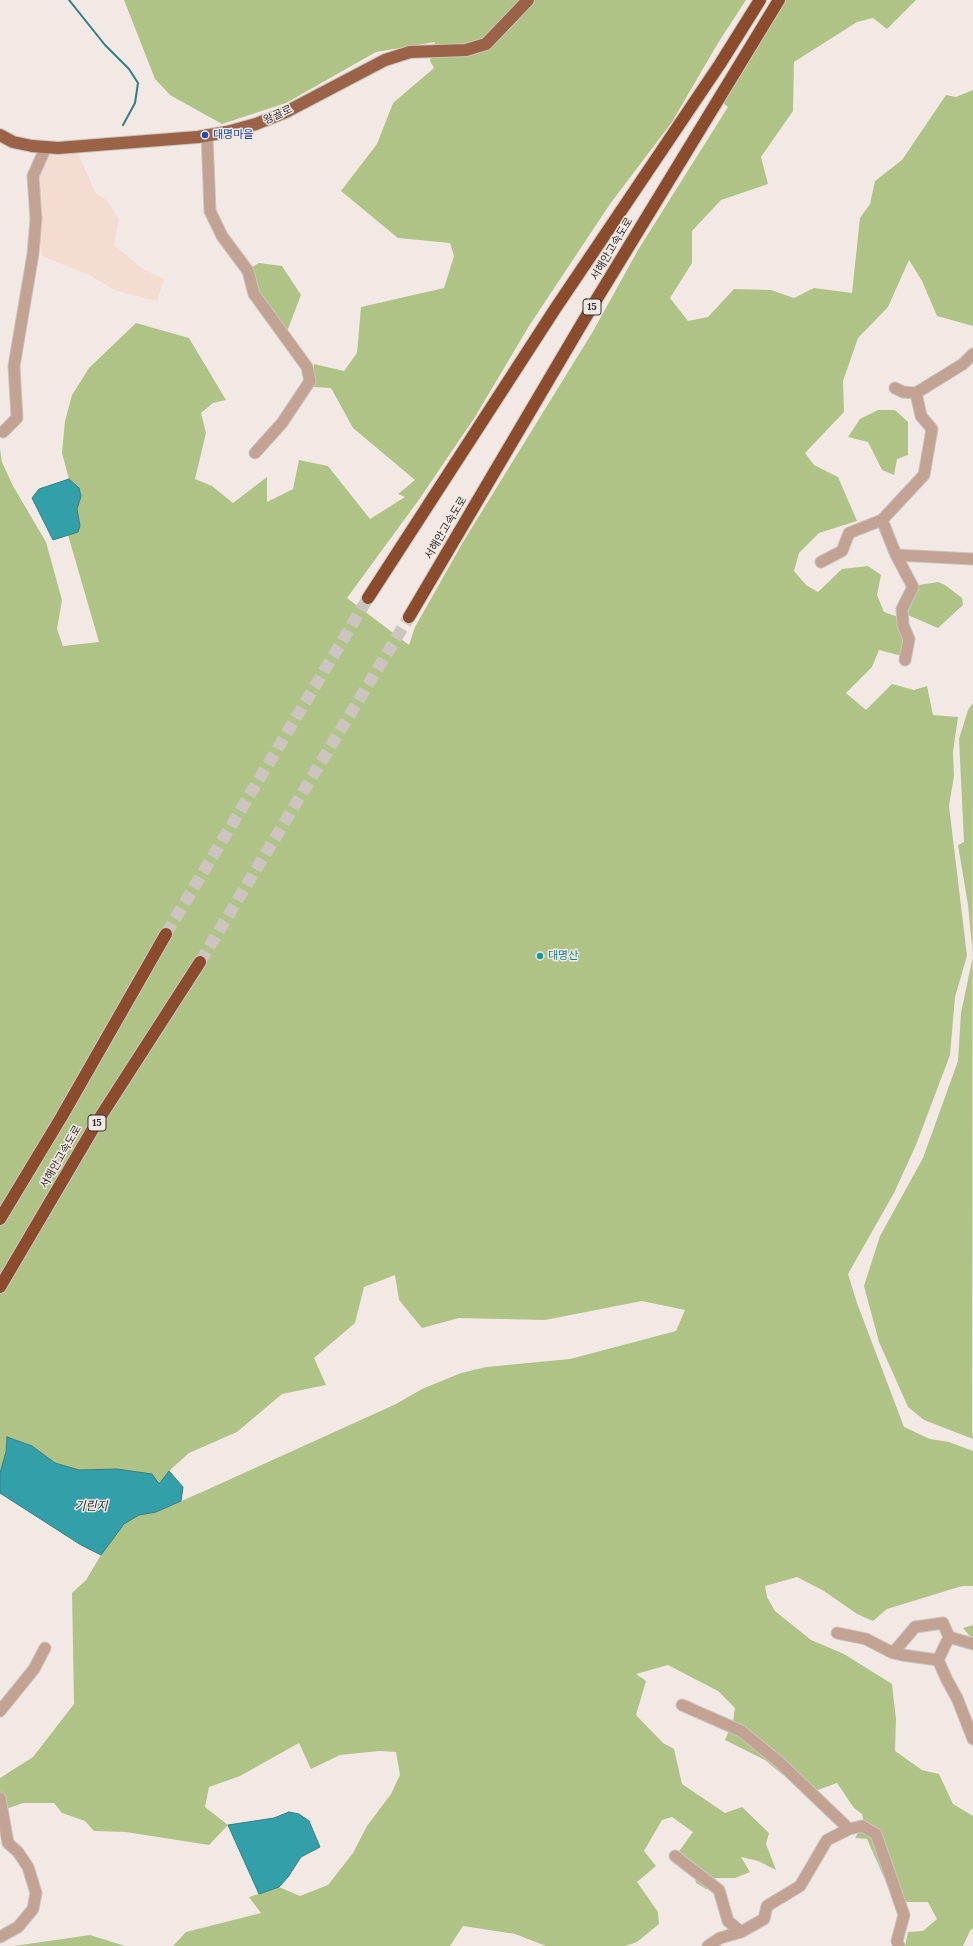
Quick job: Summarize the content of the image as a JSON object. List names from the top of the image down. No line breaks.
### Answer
{"streets":{"highway":["서해안고속도로","15"],"main road":["왕골로"]},"water":["기린지"],"places":["대명마을","대명산"]}
